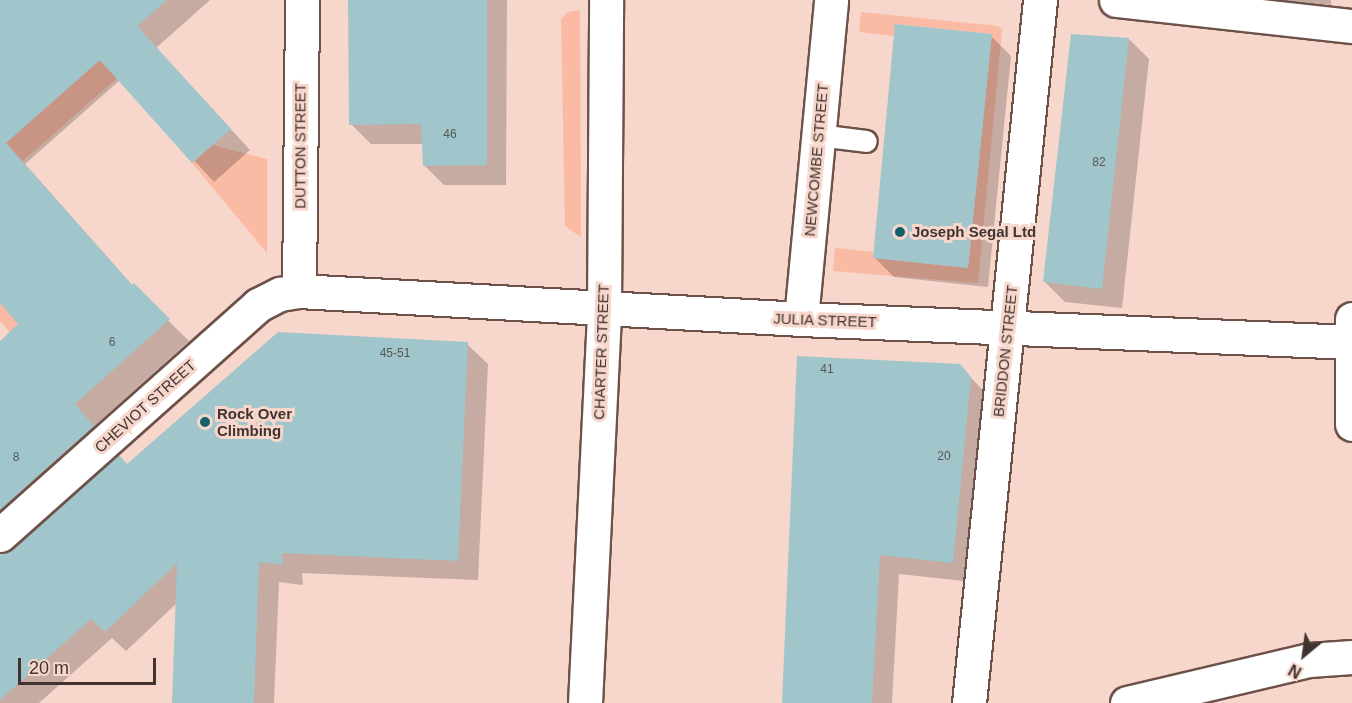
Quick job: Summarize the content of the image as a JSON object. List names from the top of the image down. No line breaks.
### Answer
{"streets":{"main road":["DUTTON STREET","NEWCOMBE STREET","JULIA STREET","BRIDDON STREET","CHARTER STREET","CHEVIOT STREET"]},"crossings":[["DUTTON STREET","JULIA STREET"],["DUTTON STREET","CHEVIOT STREET"],["NEWCOMBE STREET","JULIA STREET"],["JULIA STREET","BRIDDON STREET"],["JULIA STREET","CHARTER STREET"],["JULIA STREET","CHEVIOT STREET"]],"places":["Joseph Segal Ltd","Rock Over Climbing"],"house_numbers":["46","82","6","45-51","41","20","8"],"scale_bar":"20 m","north":"bottom left"}
